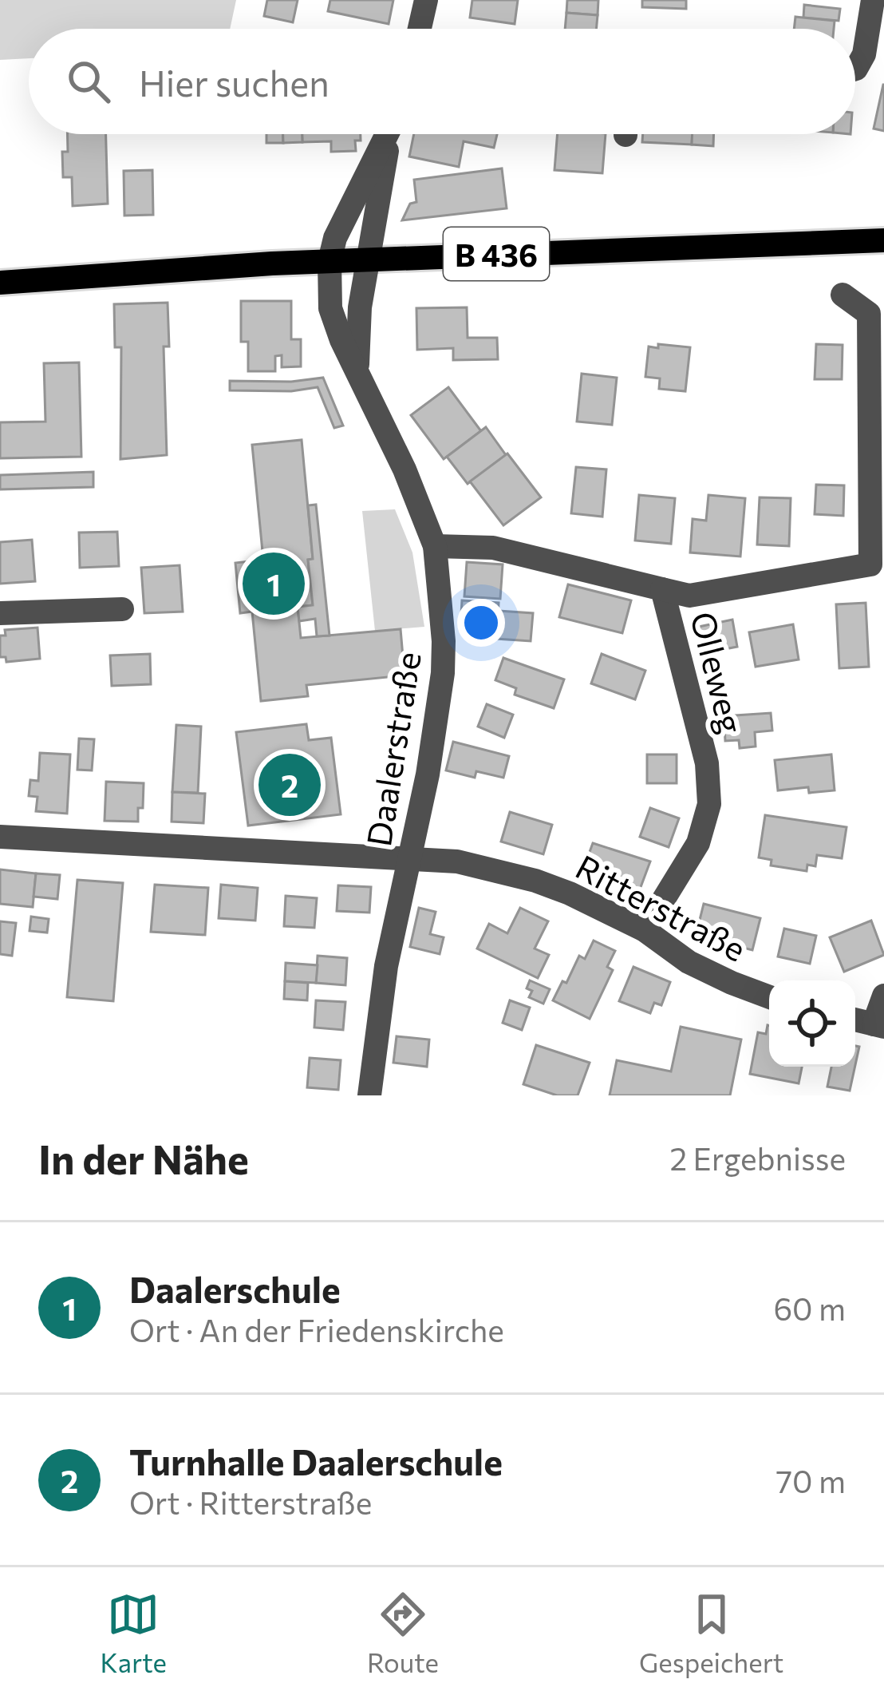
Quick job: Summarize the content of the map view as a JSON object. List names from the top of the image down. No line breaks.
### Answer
{"streets":{"main road":["B 436"],"street":["Olleweg","Daalerstraße","Ritterstraße"]},"crossings":[["B 436","Daalerstraße"],["Olleweg","Daalerstraße"],["Olleweg","Ritterstraße"],["Daalerstraße","Ritterstraße"]],"page":{"search":"Hier suchen","pins":["1","2"],"heading":["In der Nähe","2 Ergebnisse"],"list":[{"mark":"1","name":"Daalerschule","note":"Ort · An der Friedenskirche","value":"60 m"},{"mark":"2","name":"Turnhalle Daalerschule","note":"Ort · Ritterstraße","value":"70 m"}],"nav":["Karte","Route","Gespeichert"]}}
